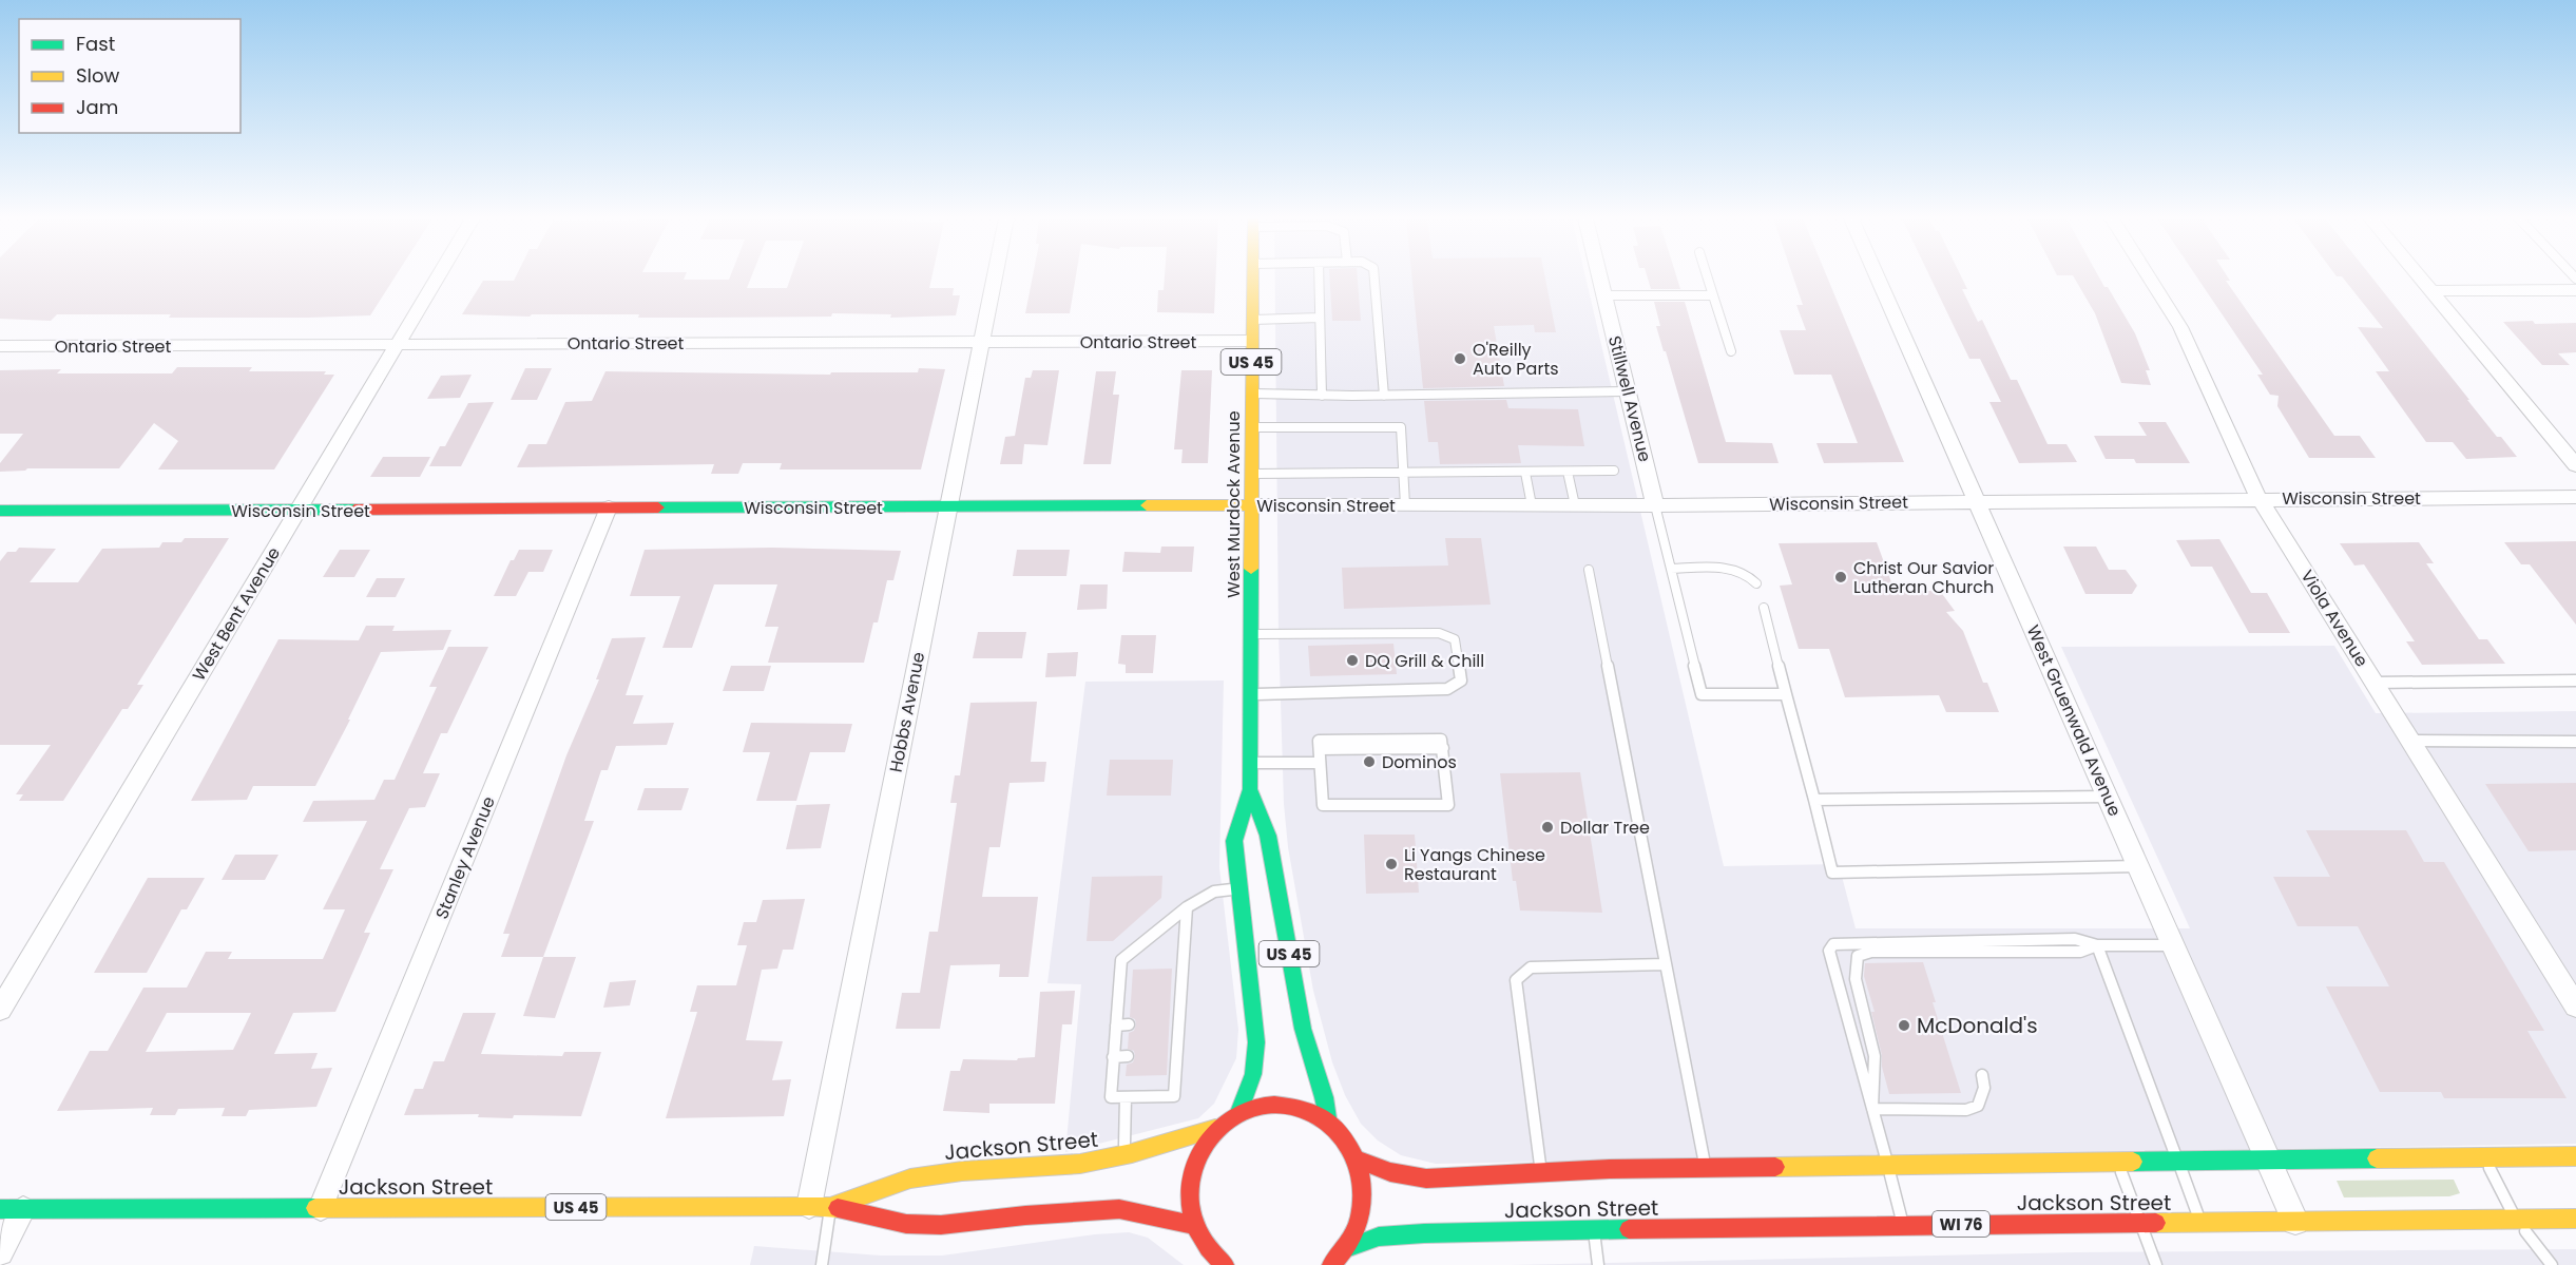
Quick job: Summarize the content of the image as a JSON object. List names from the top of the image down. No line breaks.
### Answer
{"streets":{"main road":["US 45","Wisconsin Street","West Murdock Avenue","Jackson Street","WI 76"],"street":["Ontario Street","Stillwell Avenue","West Bent Avenue","Viola Avenue","Hobbs Avenue","West Gruenwald Avenue","Stanley Avenue"]},"crossings":[["Ontario Street","West Murdock Avenue"],["Ontario Street","West Bent Avenue"],["Ontario Street","Hobbs Avenue"],["US 45","West Murdock Avenue"],["US 45","Jackson Street"],["Stillwell Avenue","Wisconsin Street"],["Wisconsin Street","West Murdock Avenue"],["Wisconsin Street","West Bent Avenue"],["Wisconsin Street","Viola Avenue"],["Wisconsin Street","Hobbs Avenue"],["Wisconsin Street","West Gruenwald Avenue"],["Wisconsin Street","Stanley Avenue"],["Hobbs Avenue","Jackson Street"],["West Gruenwald Avenue","Jackson Street"],["Stanley Avenue","Jackson Street"]],"places":["O'Reilly Auto Parts","Christ Our Savior Lutheran Church","DQ Grill & Chill","Dominos","Dollar Tree","Li Yangs Chinese Restaurant","McDonald's"],"legend":["Fast","Slow","Jam"]}
